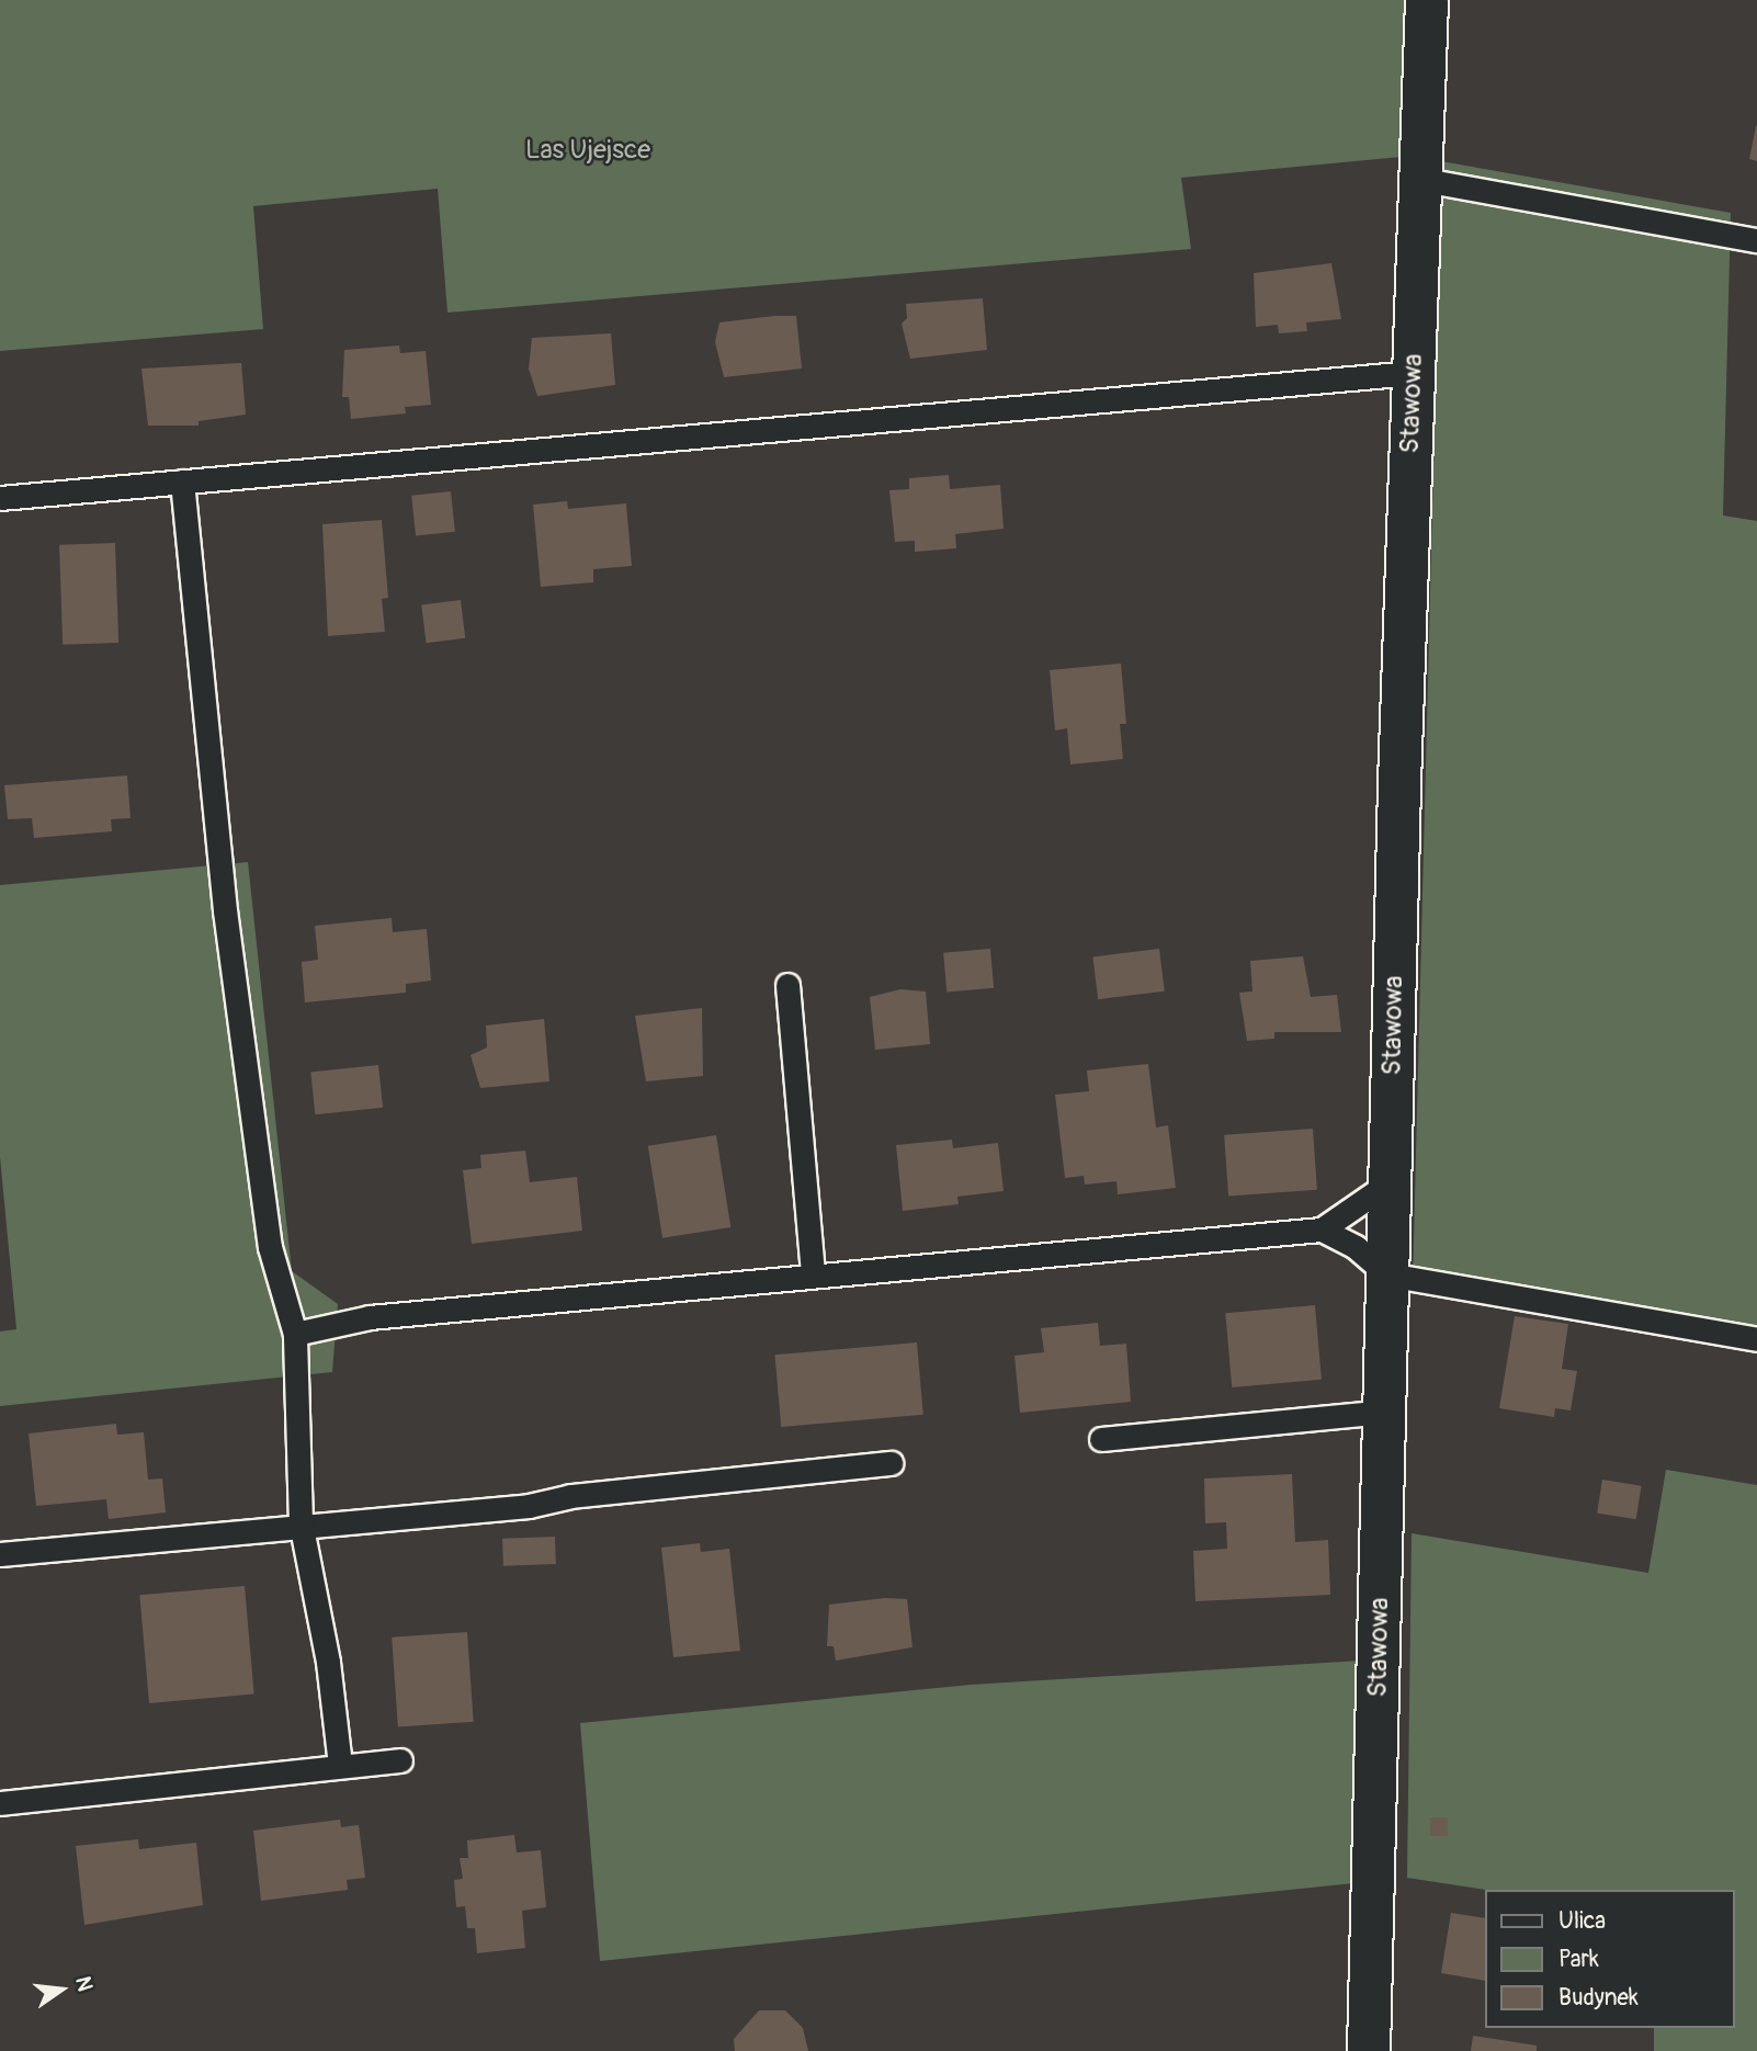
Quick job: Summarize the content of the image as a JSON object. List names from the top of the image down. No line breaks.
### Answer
{"streets":{"street":["Stawowa"]},"parks":["Las Ujejsce"],"legend":["Ulica","Park","Budynek"],"north":"right"}
